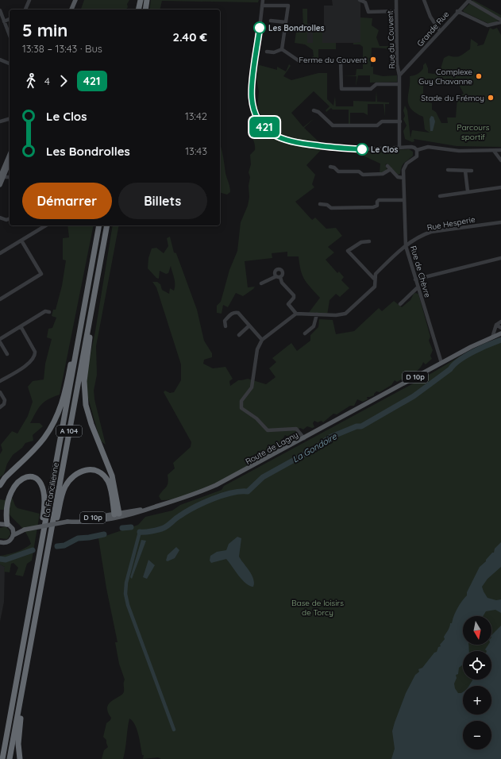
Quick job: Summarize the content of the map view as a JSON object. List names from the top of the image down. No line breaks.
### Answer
{"streets":{"highway":["A 104","La Francilienne"],"main road":["D 10p","Route de Lagny"],"street":["Grande Rue","Rue du Couvent","Rue Hesperie","Rue de Chèvre"]},"crossings":[["Grande Rue","Rue du Couvent"],["Rue Hesperie","Rue de Chèvre"],["Rue de Chèvre","D 10p"],["Rue de Chèvre","Route de Lagny"],["D 10p","Route de Lagny"]],"water":["La Gondoire"],"parks":["Parcours sportif","Base de loisirs de Torcy"],"places":["Les Bondrolles","Ferme du Couvent","Complexe Guy Chavanne","Stade du Frémoy","Le Clos"],"lines":["bus line 421"],"north":"bottom","page":{"on_map":"421","heading":["5 min","13:38 – 13:43 · Bus","2.40 €"],"legs":["4","421"],"list":[{"name":"Le Clos","value":"13:42"},{"name":"Les Bondrolles","value":"13:43"}],"buttons":["Démarrer","Billets"],"map_buttons":["+","−"]}}
